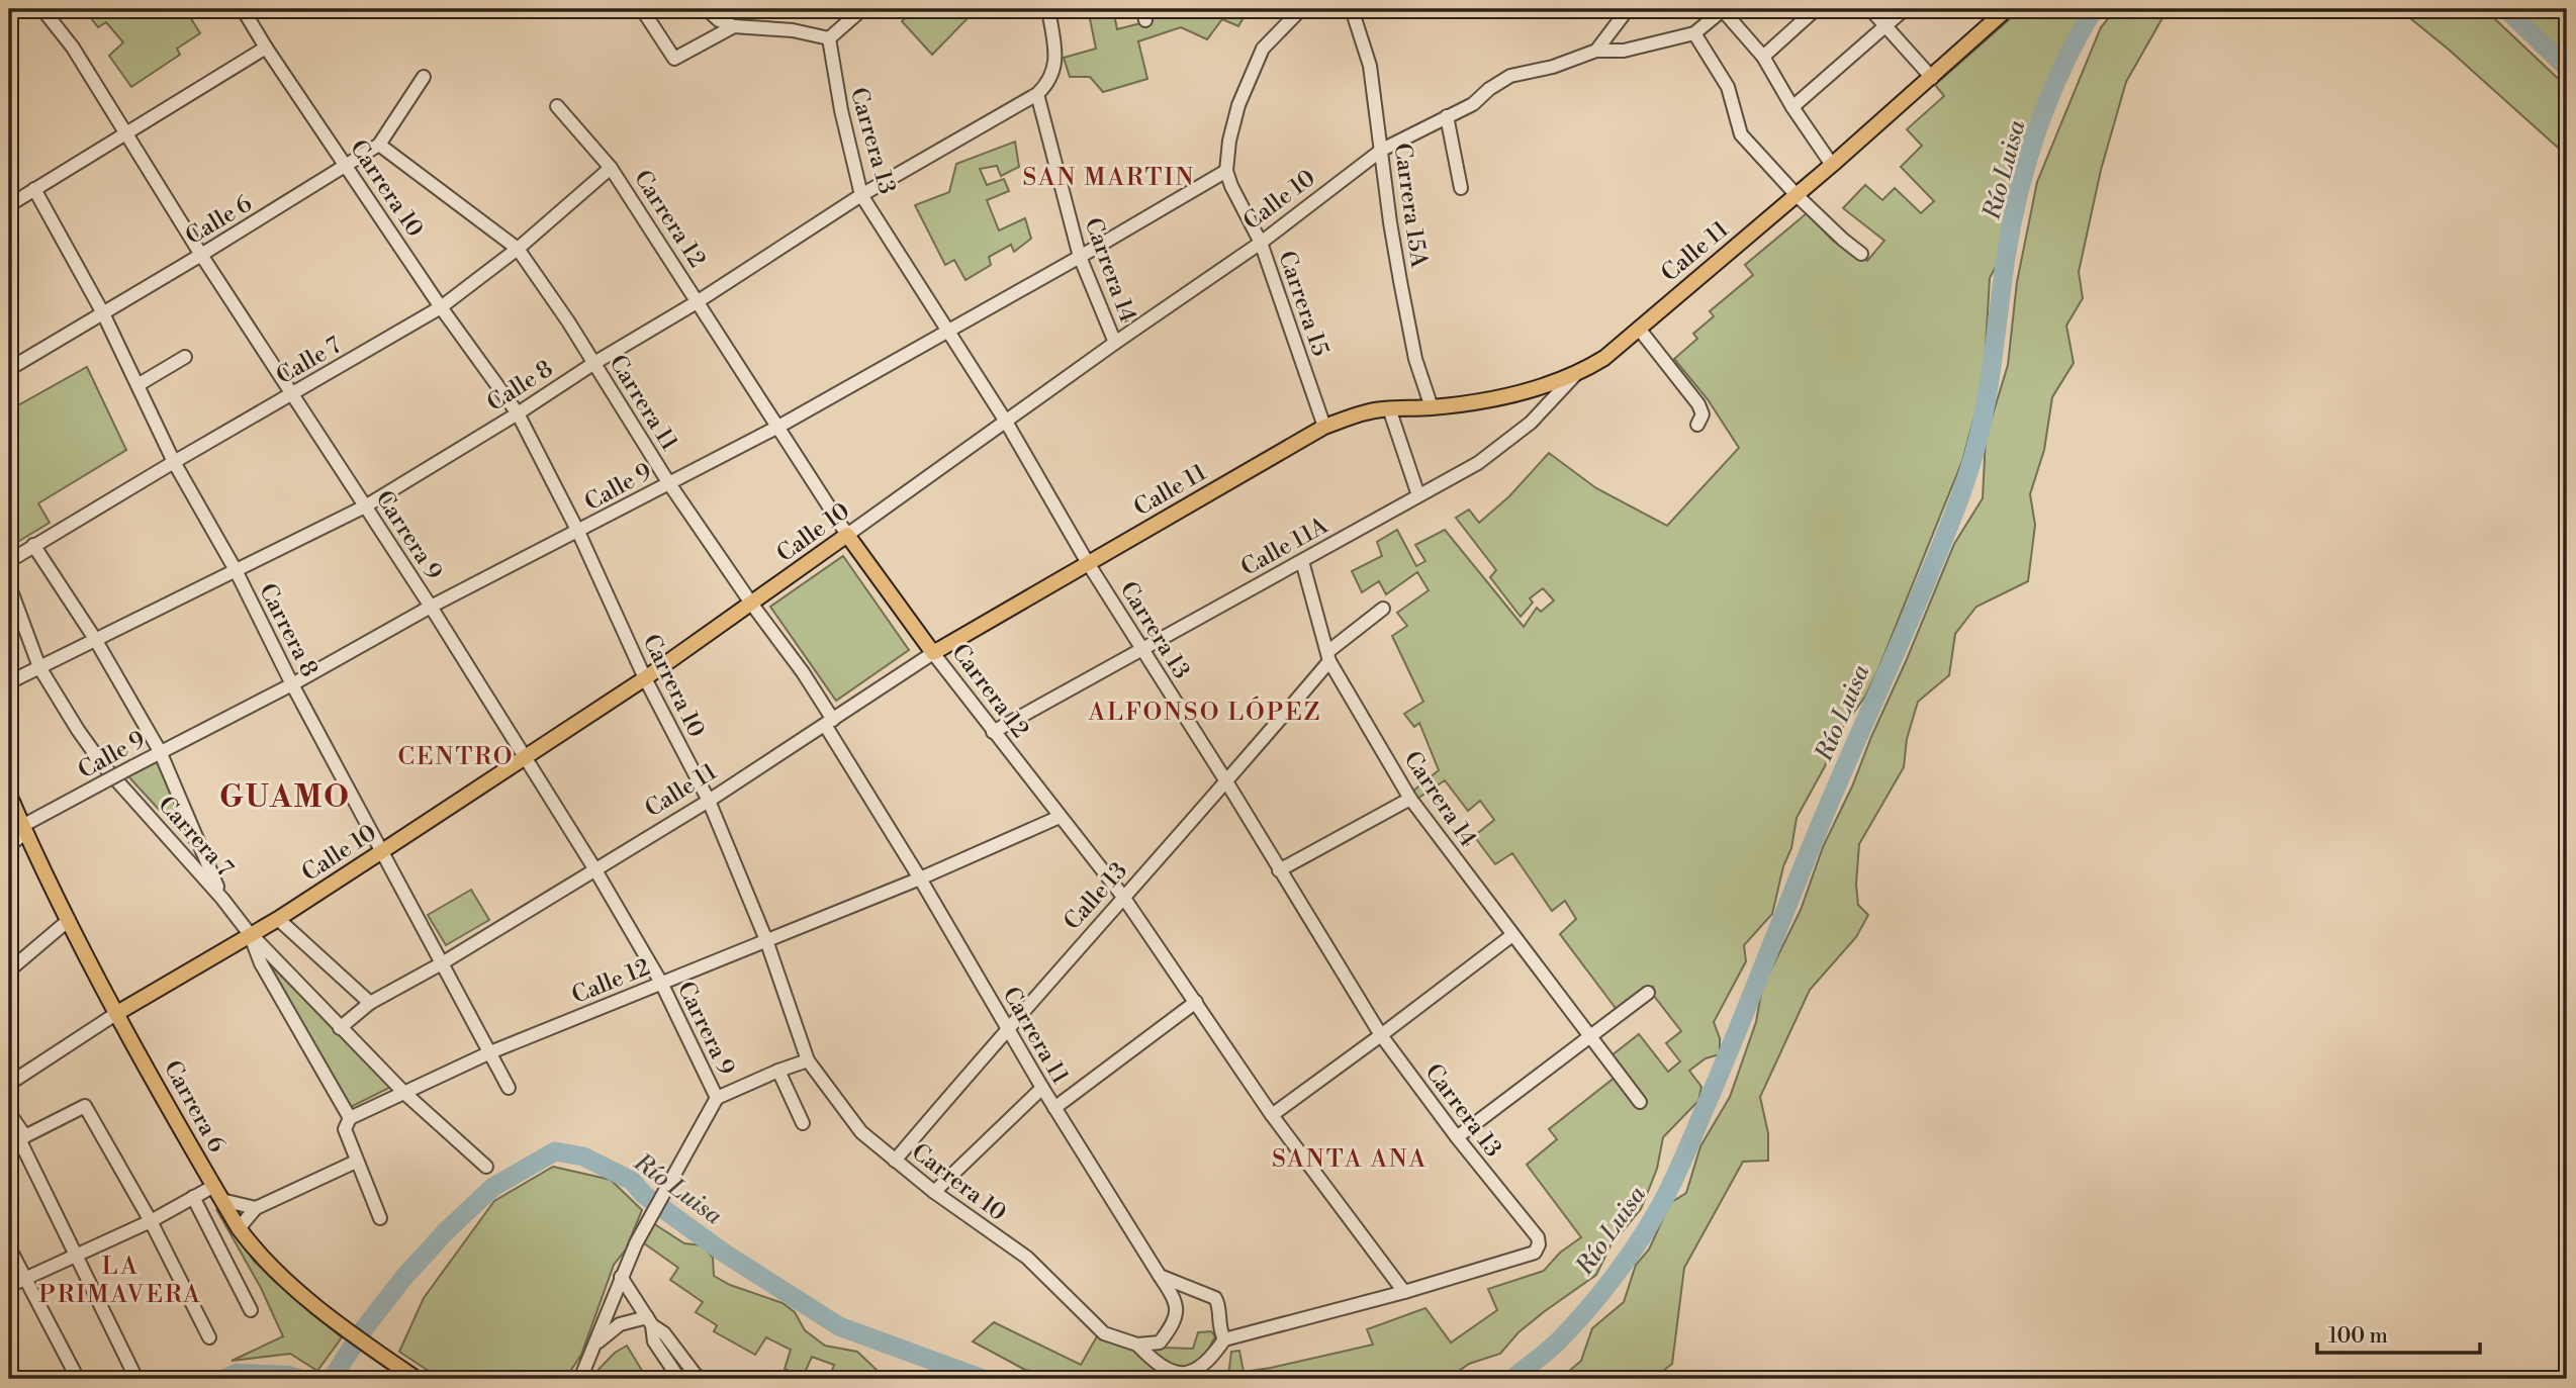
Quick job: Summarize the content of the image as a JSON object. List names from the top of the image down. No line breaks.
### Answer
{"streets":{"main road":["Calle 10","Carrera 12","Calle 11","Carrera 6"],"street":["Carrera 13","Carrera 10","Carrera 15A","Calle 6","Carrera 14","Carrera 15","Calle 7","Calle 8","Carrera 11","Calle 9","Carrera 9","Calle 11A","Carrera 8","Carrera 7","Calle 13","Calle 12"]},"crossings":[["Carrera 13","Calle 10"],["Carrera 13","Carrera 12"],["Carrera 13","Calle 11"],["Carrera 13","Calle 8"],["Carrera 13","Calle 9"],["Carrera 13","Calle 11A"],["Carrera 13","Calle 13"],["Carrera 10","Calle 10"],["Carrera 10","Calle 6"],["Carrera 10","Calle 11"],["Carrera 10","Calle 7"],["Carrera 10","Calle 8"],["Carrera 10","Carrera 11"],["Carrera 10","Calle 9"],["Carrera 10","Calle 13"],["Carrera 10","Calle 12"],["Calle 10","Carrera 15A"],["Calle 10","Carrera 12"],["Calle 10","Carrera 14"],["Calle 10","Carrera 15"],["Calle 10","Carrera 11"],["Calle 10","Carrera 9"],["Calle 10","Carrera 8"],["Calle 10","Carrera 7"],["Calle 10","Carrera 6"],["Carrera 15A","Calle 11"],["Carrera 12","Calle 11"],["Carrera 12","Calle 7"],["Carrera 12","Calle 8"],["Carrera 12","Calle 9"],["Carrera 12","Calle 11A"],["Carrera 12","Calle 13"],["Carrera 12","Calle 12"],["Calle 6","Carrera 11"],["Calle 6","Carrera 9"],["Calle 6","Carrera 8"],["Calle 11","Carrera 15"],["Calle 11","Carrera 11"],["Calle 11","Carrera 9"],["Calle 11","Calle 11A"],["Calle 11","Carrera 8"],["Carrera 14","Calle 8"],["Carrera 14","Calle 9"],["Carrera 14","Calle 11A"],["Carrera 14","Calle 13"],["Carrera 15","Calle 9"],["Calle 7","Carrera 11"],["Calle 7","Carrera 9"],["Calle 7","Carrera 8"],["Calle 8","Carrera 11"],["Calle 8","Carrera 9"],["Calle 8","Carrera 8"],["Calle 8","Carrera 7"],["Carrera 11","Calle 9"],["Carrera 11","Calle 13"],["Carrera 11","Calle 12"],["Calle 9","Carrera 9"],["Calle 9","Carrera 8"],["Calle 9","Carrera 6"],["Carrera 9","Calle 12"],["Carrera 8","Calle 12"],["Carrera 7","Calle 12"]],"districts":["SAN MARTIN","ALFONSO LÓPEZ","CENTRO","GUAMO","SANTA ANA","LA PRIMAVERA"],"water":["Río Luisa"],"scale_bar":"100 m"}
